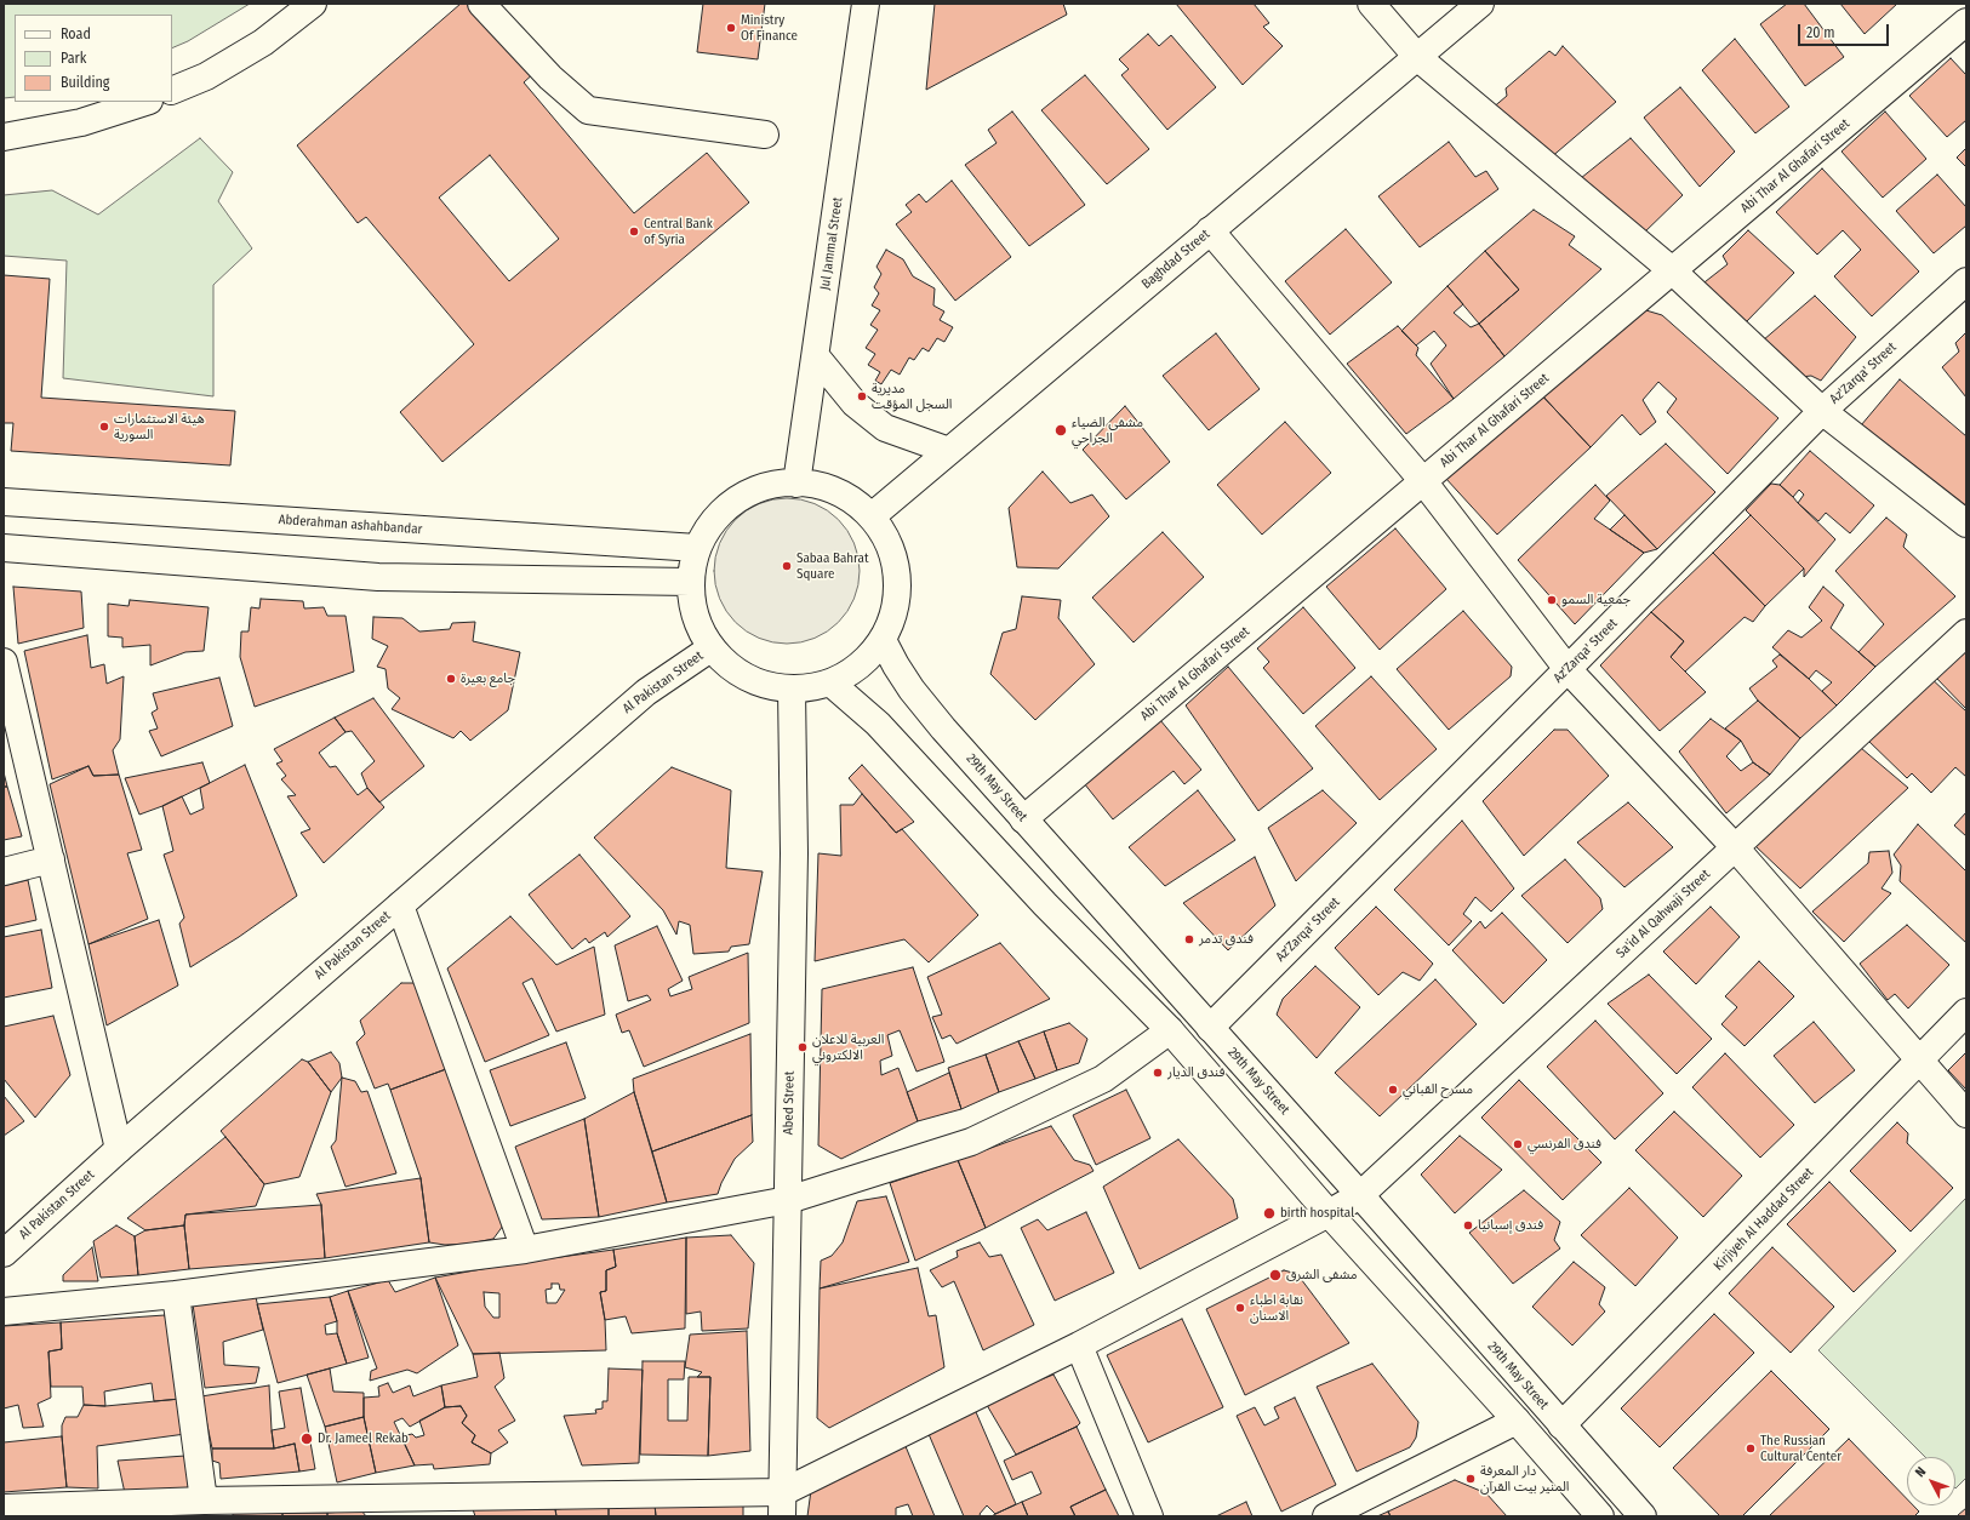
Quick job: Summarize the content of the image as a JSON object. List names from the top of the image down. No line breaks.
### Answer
{"streets":{"street":["Abi Thar Al Ghafari Street","Jul Jammal Street","Baghdad Street","Az'Zarqa' Street","Abderahman ashahbandar","Al Pakistan Street","29th May Street","Sa'id Al Qahwaji Street","Abed Street","Kirjiyeh Al Haddad Street"]},"crossings":[["Abi Thar Al Ghafari Street","29th May Street"],["Az'Zarqa' Street","29th May Street"],["29th May Street","Sa'id Al Qahwaji Street"],["29th May Street","Kirjiyeh Al Haddad Street"],["Sa'id Al Qahwaji Street","Abed Street"]],"places":["Ministry Of Finance","Central Bank of Syria","مديرية السجل المؤقت","هيئة الاستثمارات السورية","مشفى الضياء الجراحي","Sabaa Bahrat Square","جمعية السمو","جامع بعيرة","فندق تدمر","العربية للاعلان الالكتروني","فندق الديار","مسرح القباني","فندق الفرنسي","birth hospital","فندق إسبانيا","مشفى الشرق","نقابة اطباء الاسنان","Dr. Jameel Rekab","The Russian Cultural Center","دار المعرفة المنير بيت القرآن"],"legend":["Road","Park","Building"],"scale_bar":"20 m","north":"top left"}
